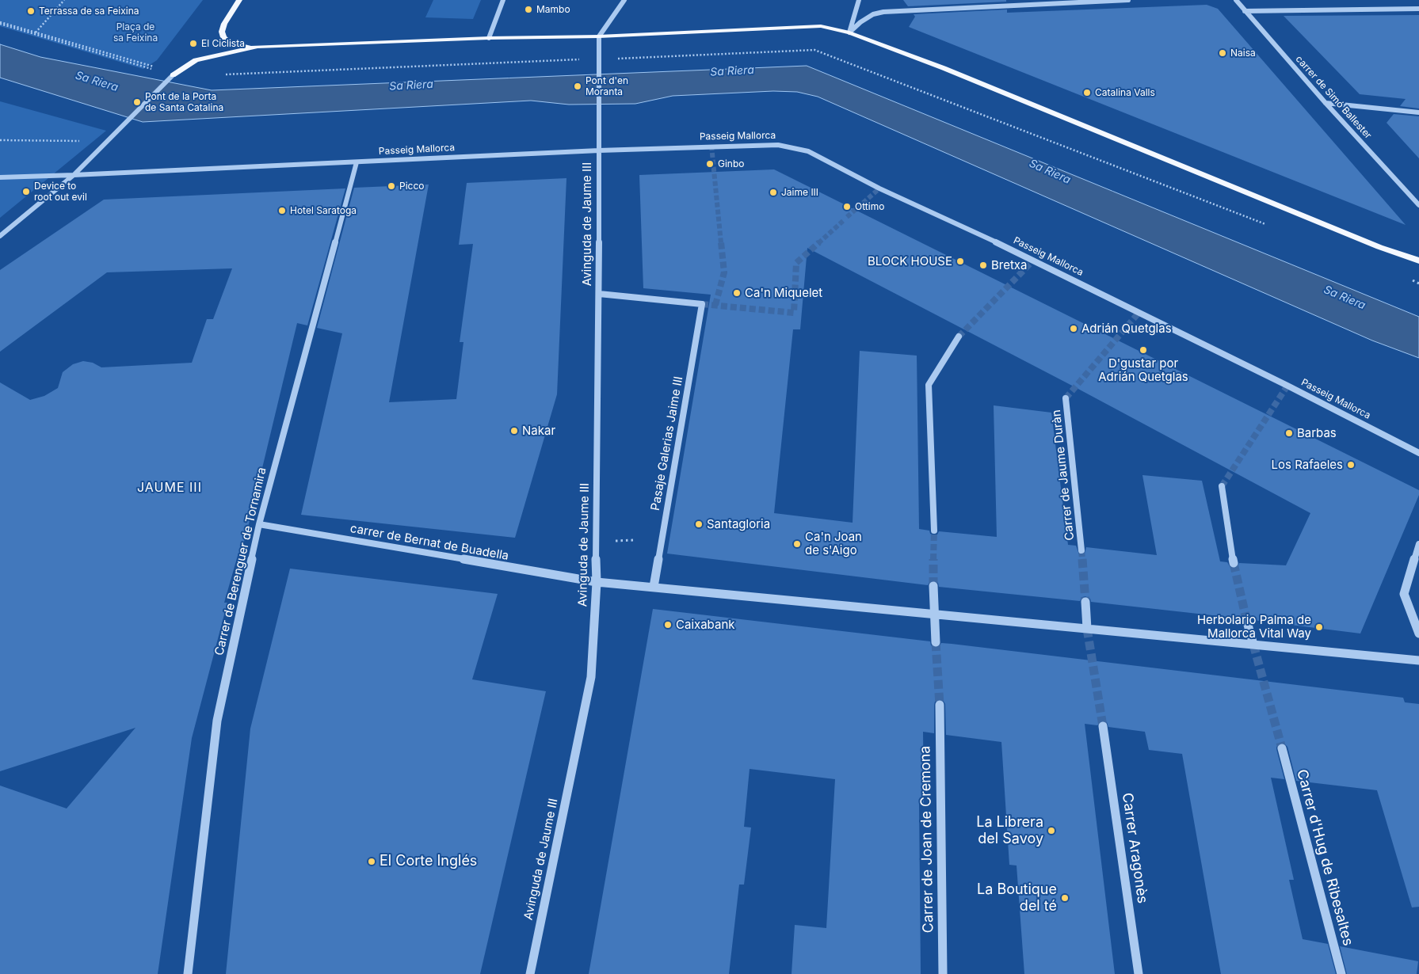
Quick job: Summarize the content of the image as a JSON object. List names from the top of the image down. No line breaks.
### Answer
{"streets":{"street":["carrer de Simó Ballester","Passeig Mallorca","Avinguda de Jaume III","Pasaje Galerias Jaime III","Carrer de Jaume Duràn","carrer de Bernat de Buadella","Carrer de Berenguer de Tornamira","Carrer de Joan de Cremona","Carrer Aragonès","Carrer d'Hug de Ribesaltes"]},"crossings":[["Passeig Mallorca","Avinguda de Jaume III"],["Passeig Mallorca","Carrer de Berenguer de Tornamira"],["Avinguda de Jaume III","Pasaje Galerias Jaime III"],["Avinguda de Jaume III","carrer de Bernat de Buadella"],["Pasaje Galerias Jaime III","carrer de Bernat de Buadella"],["carrer de Bernat de Buadella","Carrer de Berenguer de Tornamira"]],"districts":["JAUME III"],"water":["Sa Riera"],"parks":["Plaça de sa Feixina"],"places":["Mambo","Terrassa de sa Feixina","El Ciclista","Naisa","Pont d'en Moranta","Catalina Valls","Pont de la Porta de Santa Catalina","Ginbo","Picco","Device to root out evil","Jaime III","Ottimo","Hotel Saratoga","BLOCK HOUSE","Bretxa","Ca'n Miquelet","Adrián Quetglas","D'gustar por Adrián Quetglas","Nakar","Barbas","Los Rafaeles","Santagloria","Ca'n Joan de s'Aigo","Caixabank","Herbolario Palma de Mallorca Vital Way","La Librera del Savoy","El Corte Inglés","La Boutique del té"]}
